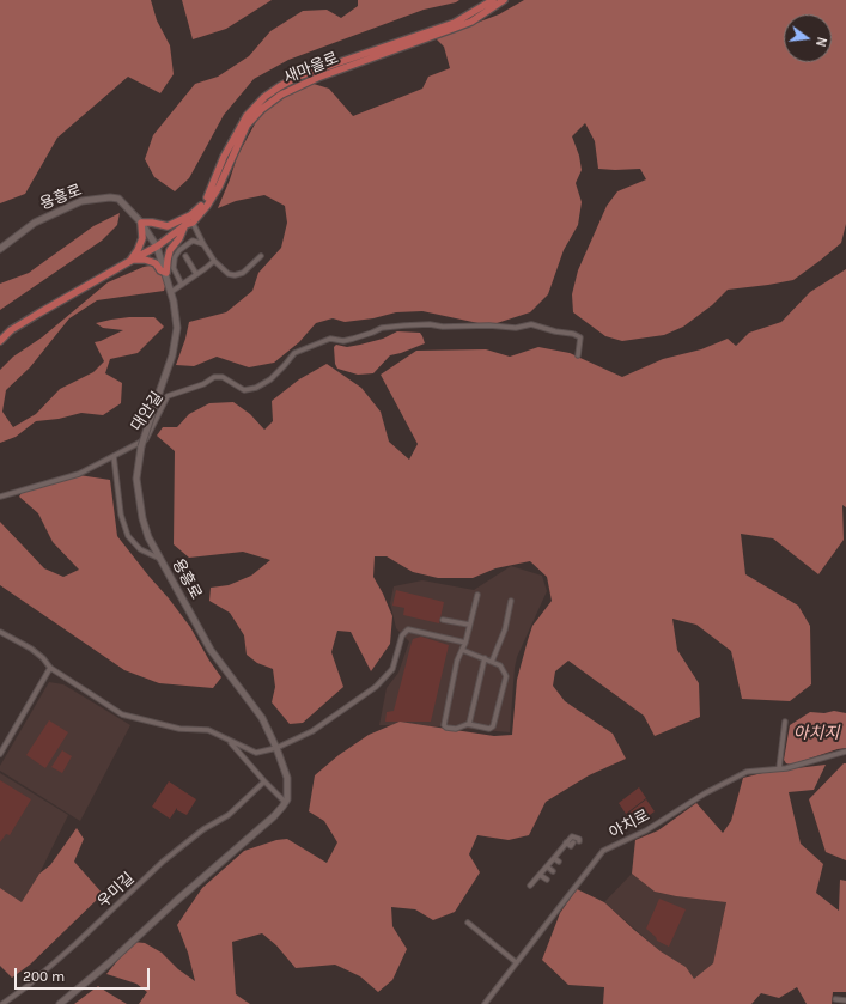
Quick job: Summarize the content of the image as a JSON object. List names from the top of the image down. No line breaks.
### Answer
{"streets":{"main road":["새마을로","용흥로"],"street":["대안길","아치로","우미길"]},"crossings":[["새마을로","용흥로"]],"water":["아치지"],"scale_bar":"200 m","north":"right"}
